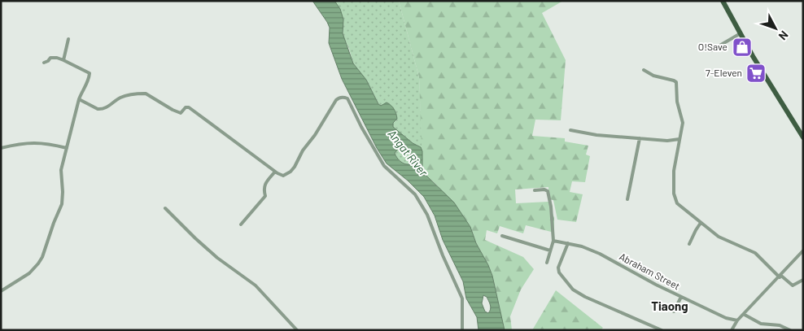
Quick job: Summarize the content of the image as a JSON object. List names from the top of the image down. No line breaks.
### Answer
{"streets":{"street":["Abraham Street"]},"districts":["Tiaong"],"water":["Angat River"],"places":{"shop":["O!Save"],"supermarket":["7-Eleven"]},"north":"bottom right"}
